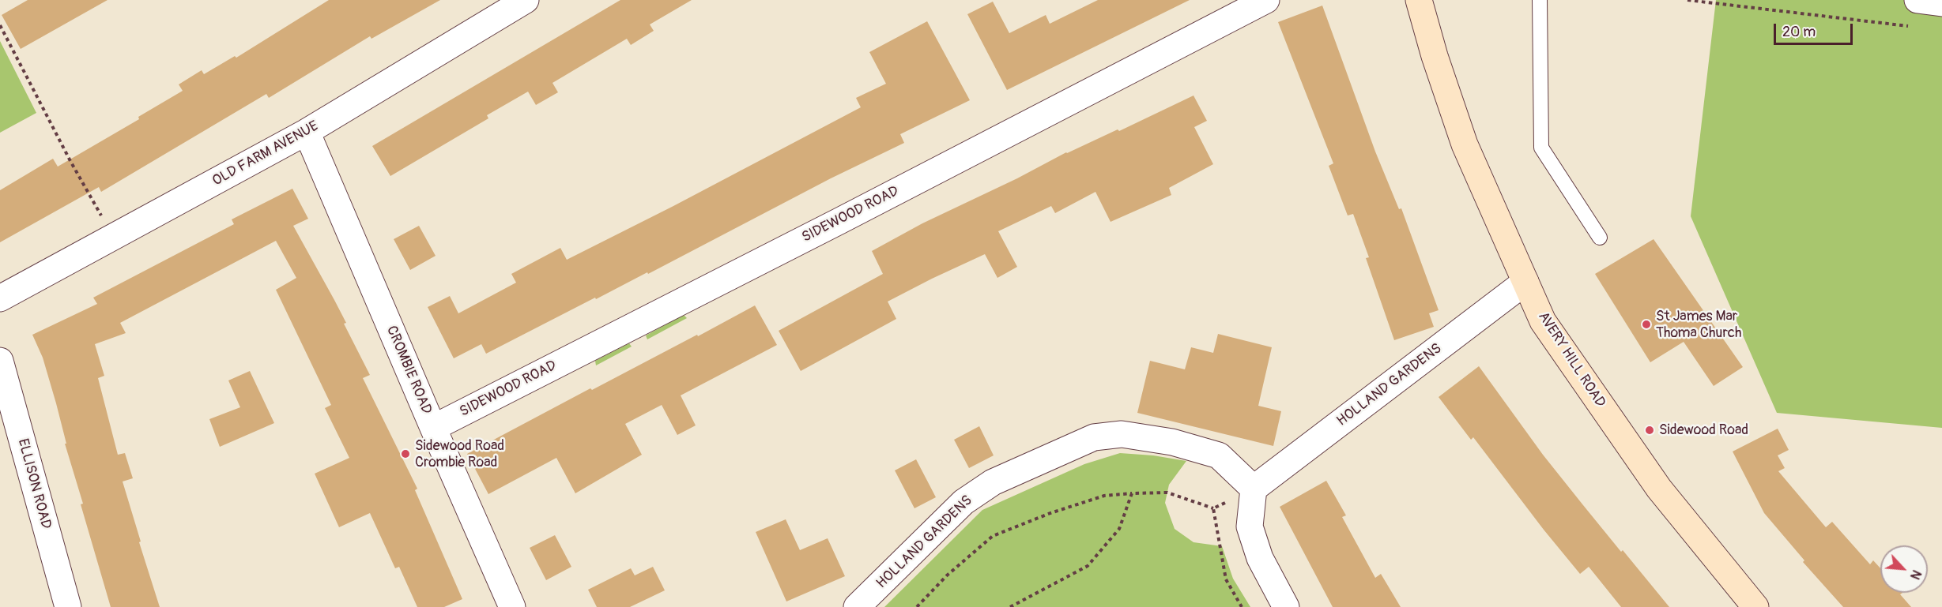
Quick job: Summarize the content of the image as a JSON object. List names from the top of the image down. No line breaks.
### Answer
{"streets":{"street":["OLD FARM AVENUE","SIDEWOOD ROAD","AVERY HILL ROAD","CROMBIE ROAD","HOLLAND GARDENS","ELLISON ROAD"]},"crossings":[["OLD FARM AVENUE","CROMBIE ROAD"],["SIDEWOOD ROAD","CROMBIE ROAD"],["AVERY HILL ROAD","HOLLAND GARDENS"]],"places":["St James Mar Thoma Church","Sidewood Road","Sidewood Road Crombie Road"],"scale_bar":"20 m","north":"bottom right"}
